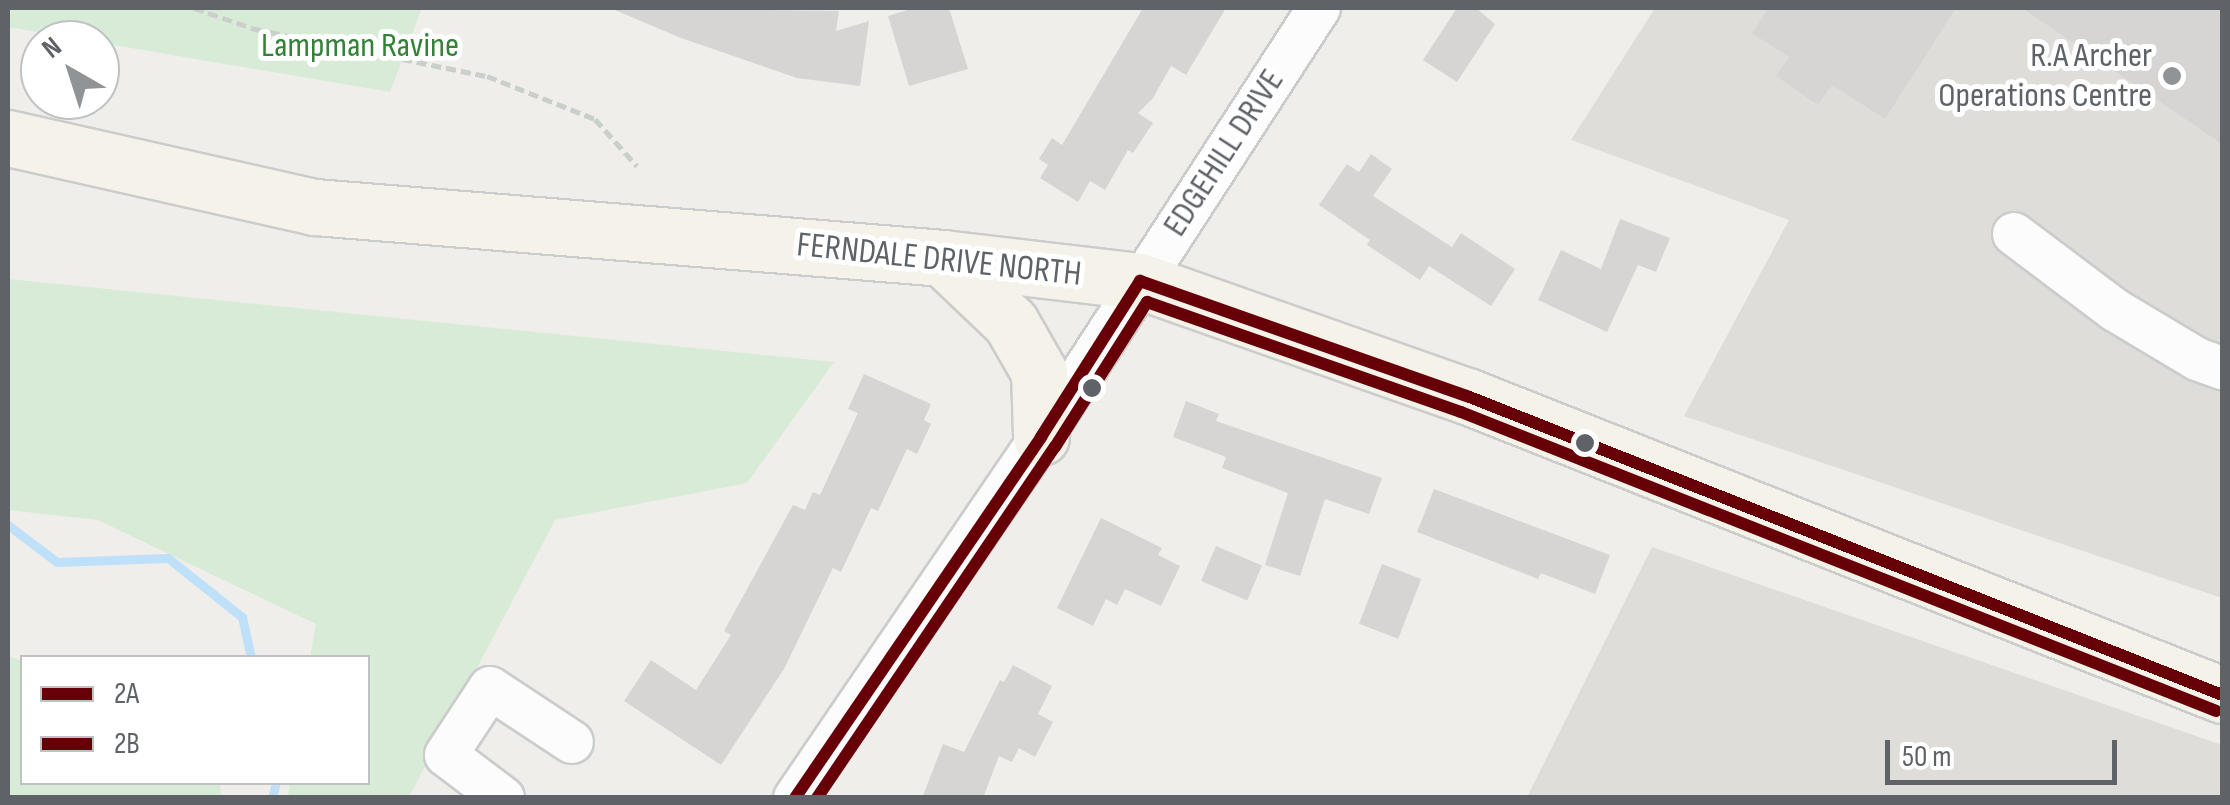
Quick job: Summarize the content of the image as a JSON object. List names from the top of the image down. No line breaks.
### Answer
{"streets":{"main road":["FERNDALE DRIVE NORTH"],"street":["EDGEHILL DRIVE"]},"crossings":[["EDGEHILL DRIVE","FERNDALE DRIVE NORTH"]],"parks":["Lampman Ravine"],"places":["R.A Archer Operations Centre"],"lines":["transit line 2A","transit line 2B"],"legend":["2A","2B"],"scale_bar":"50 m","north":"top left"}
